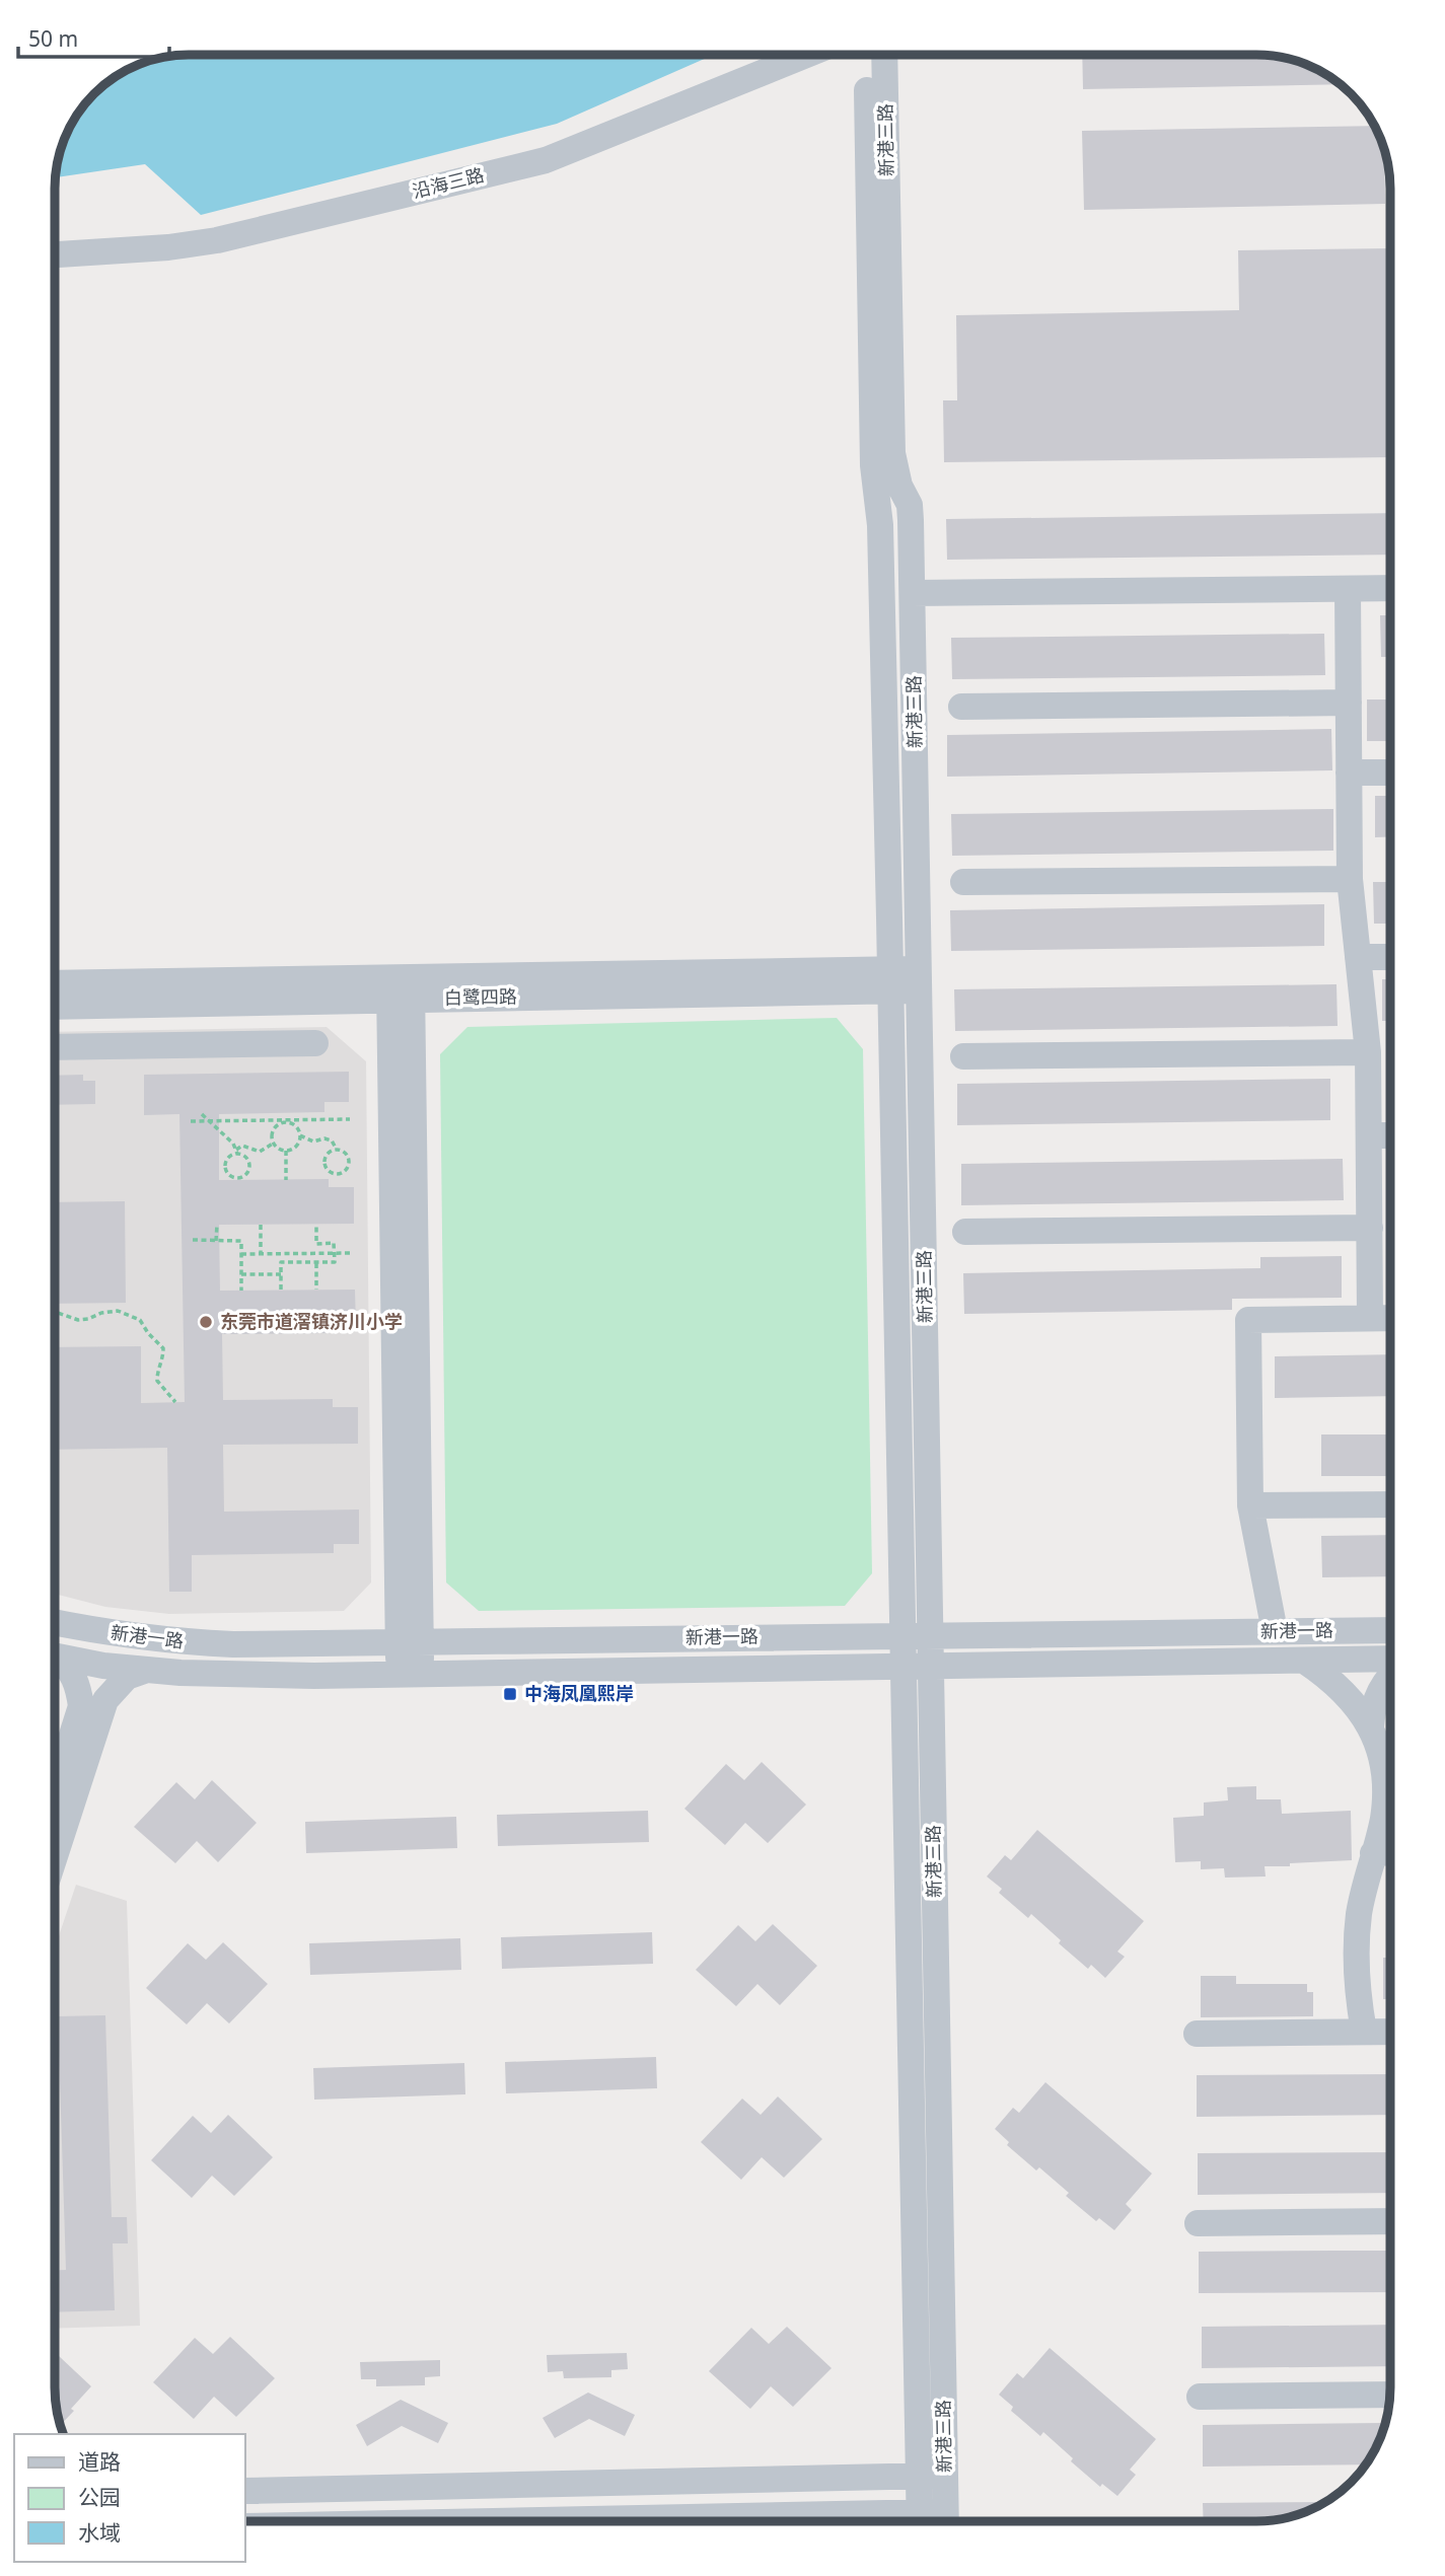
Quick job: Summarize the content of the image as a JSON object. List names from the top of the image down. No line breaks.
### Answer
{"streets":{"street":["新港三路","沿海三路","白鹭四路","新港一路"]},"crossings":[["新港三路","白鹭四路"],["新港三路","新港一路"]],"places":{"other":["东莞市道滘镇济川小学"],"transit":["中海凤凰熙岸"]},"legend":["道路","公园","水域"],"scale_bar":"50 m"}
